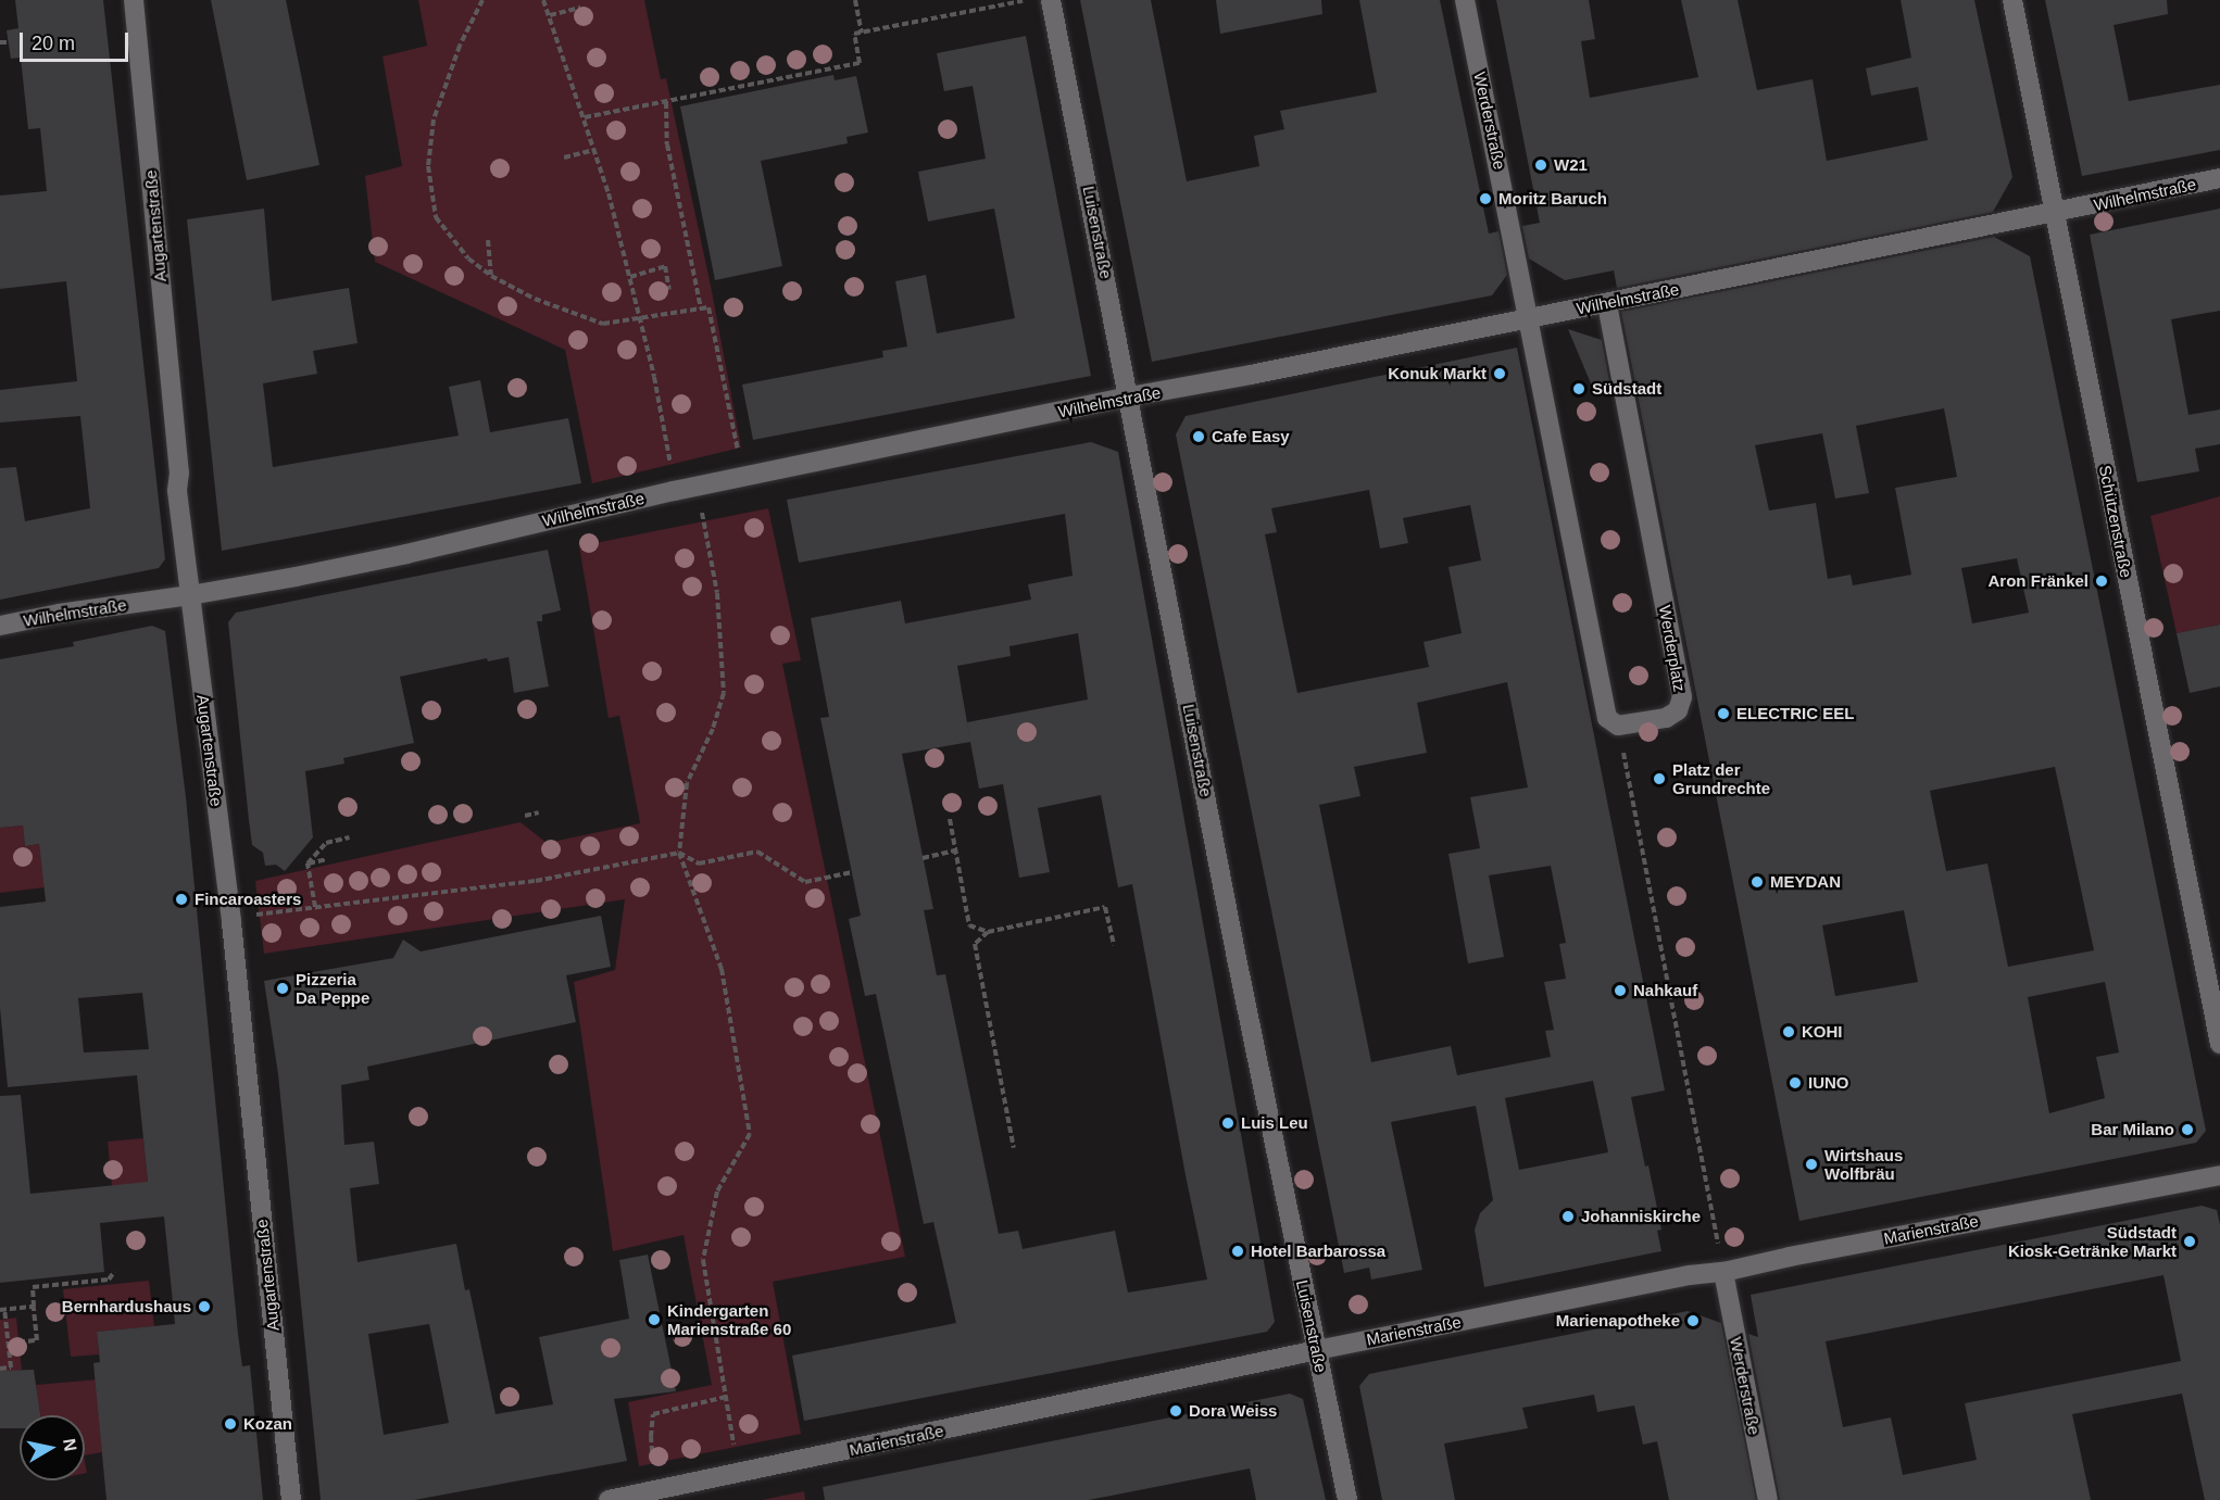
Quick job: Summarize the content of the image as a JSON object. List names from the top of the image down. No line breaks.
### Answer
{"streets":{"street":["Werderstraße","Wilhelmstraße","Augartenstraße","Luisenstraße","Schützenstraße","Werderplatz","Marienstraße"]},"crossings":[["Werderstraße","Wilhelmstraße"],["Werderstraße","Marienstraße"],["Wilhelmstraße","Augartenstraße"],["Wilhelmstraße","Luisenstraße"],["Wilhelmstraße","Schützenstraße"],["Wilhelmstraße","Werderplatz"],["Luisenstraße","Marienstraße"]],"places":["W21","Moritz Baruch","Konuk Markt","Südstadt","Cafe Easy","Aron Fränkel","ELECTRIC EEL","Platz der Grundrechte","MEYDAN","Fincaroasters","Pizzeria Da Peppe","Nahkauf","KOHI","IUNO","Luis Leu","Bar Milano","Wirtshaus Wolfbräu","Johanniskirche","Südstadt Kiosk-Getränke Markt","Hotel Barbarossa","Bernhardushaus","Kindergarten Marienstraße 60","Marienapotheke","Dora Weiss","Kozan"],"scale_bar":"20 m","north":"right"}
